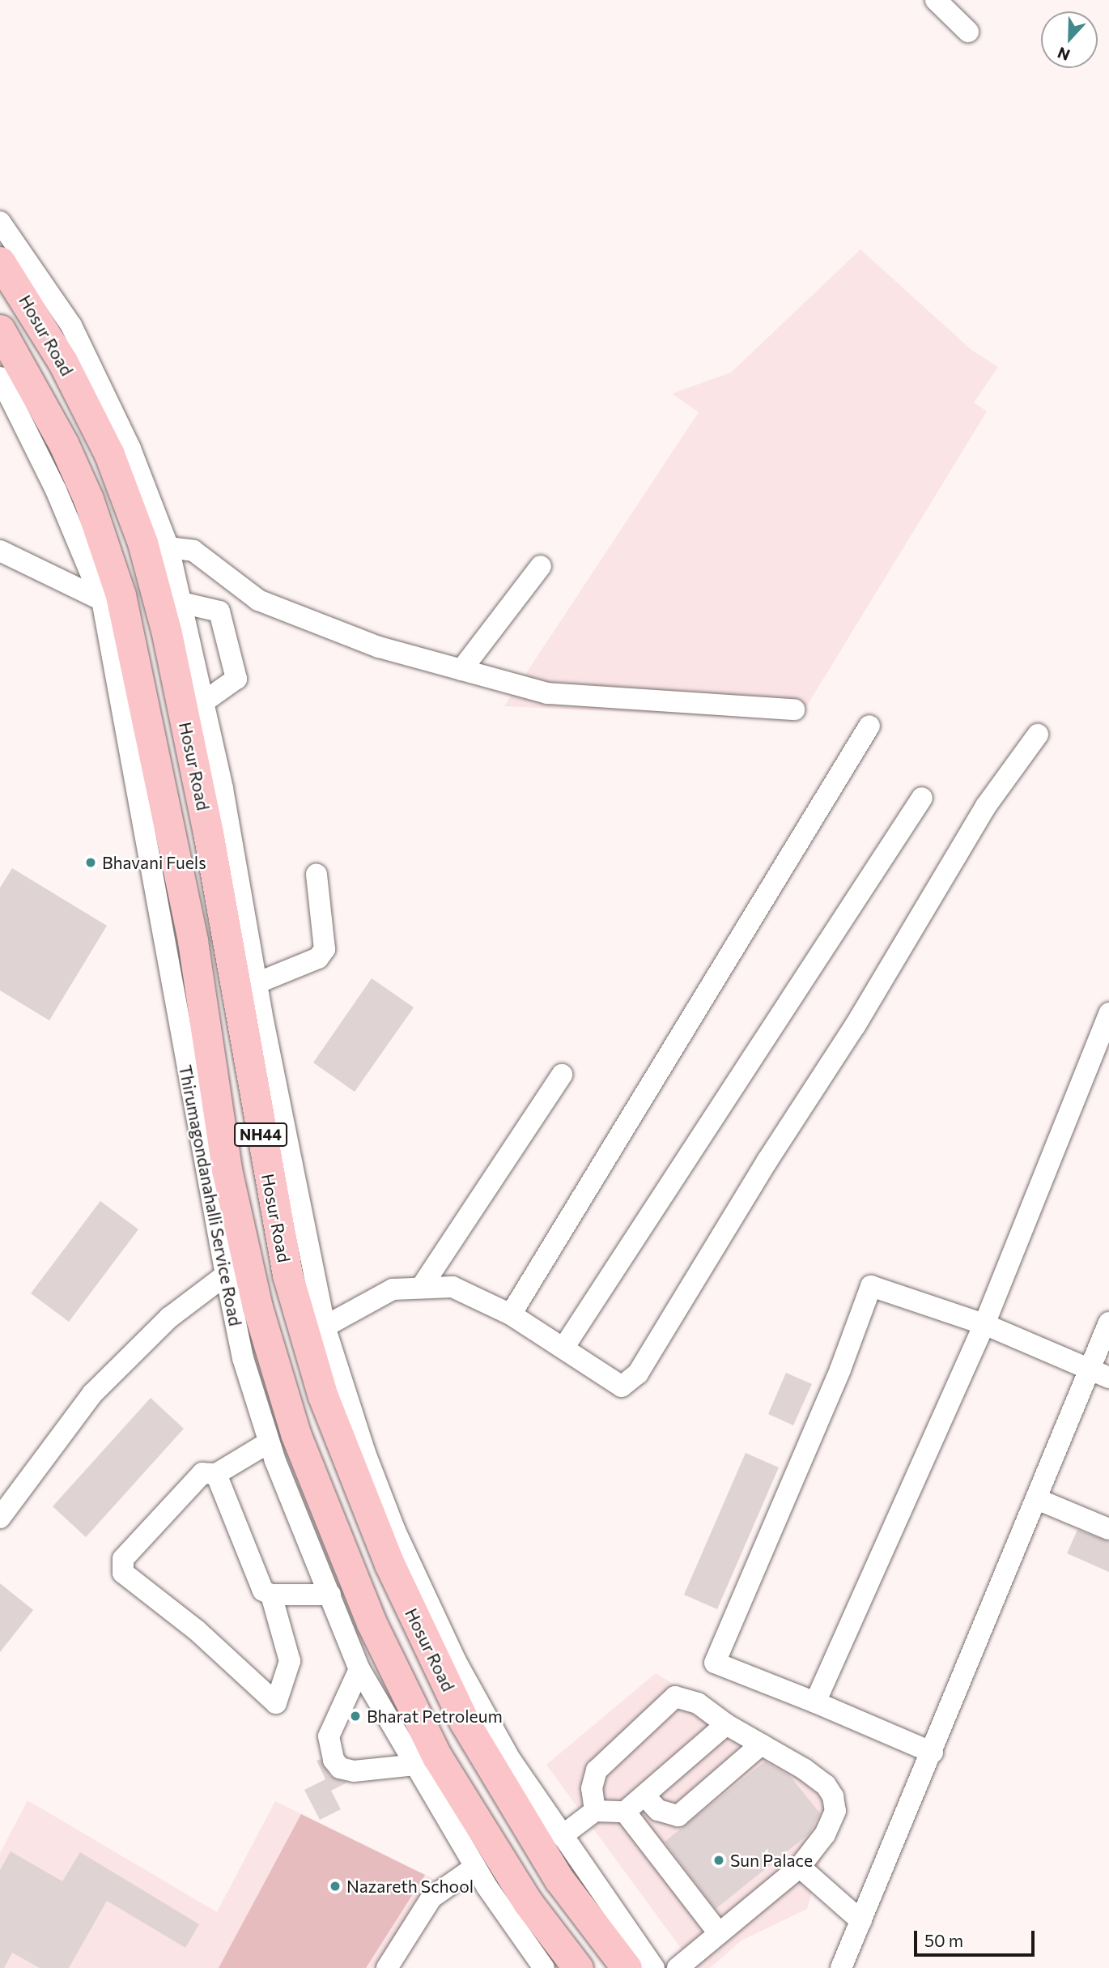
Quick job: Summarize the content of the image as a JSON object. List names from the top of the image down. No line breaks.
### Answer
{"streets":{"highway":["Hosur Road","NH44"],"street":["Thirumagondanahalli Service Road"]},"places":["Bhavani Fuels","Bharat Petroleum","Sun Palace","Nazareth School"],"scale_bar":"50 m","north":"bottom"}
